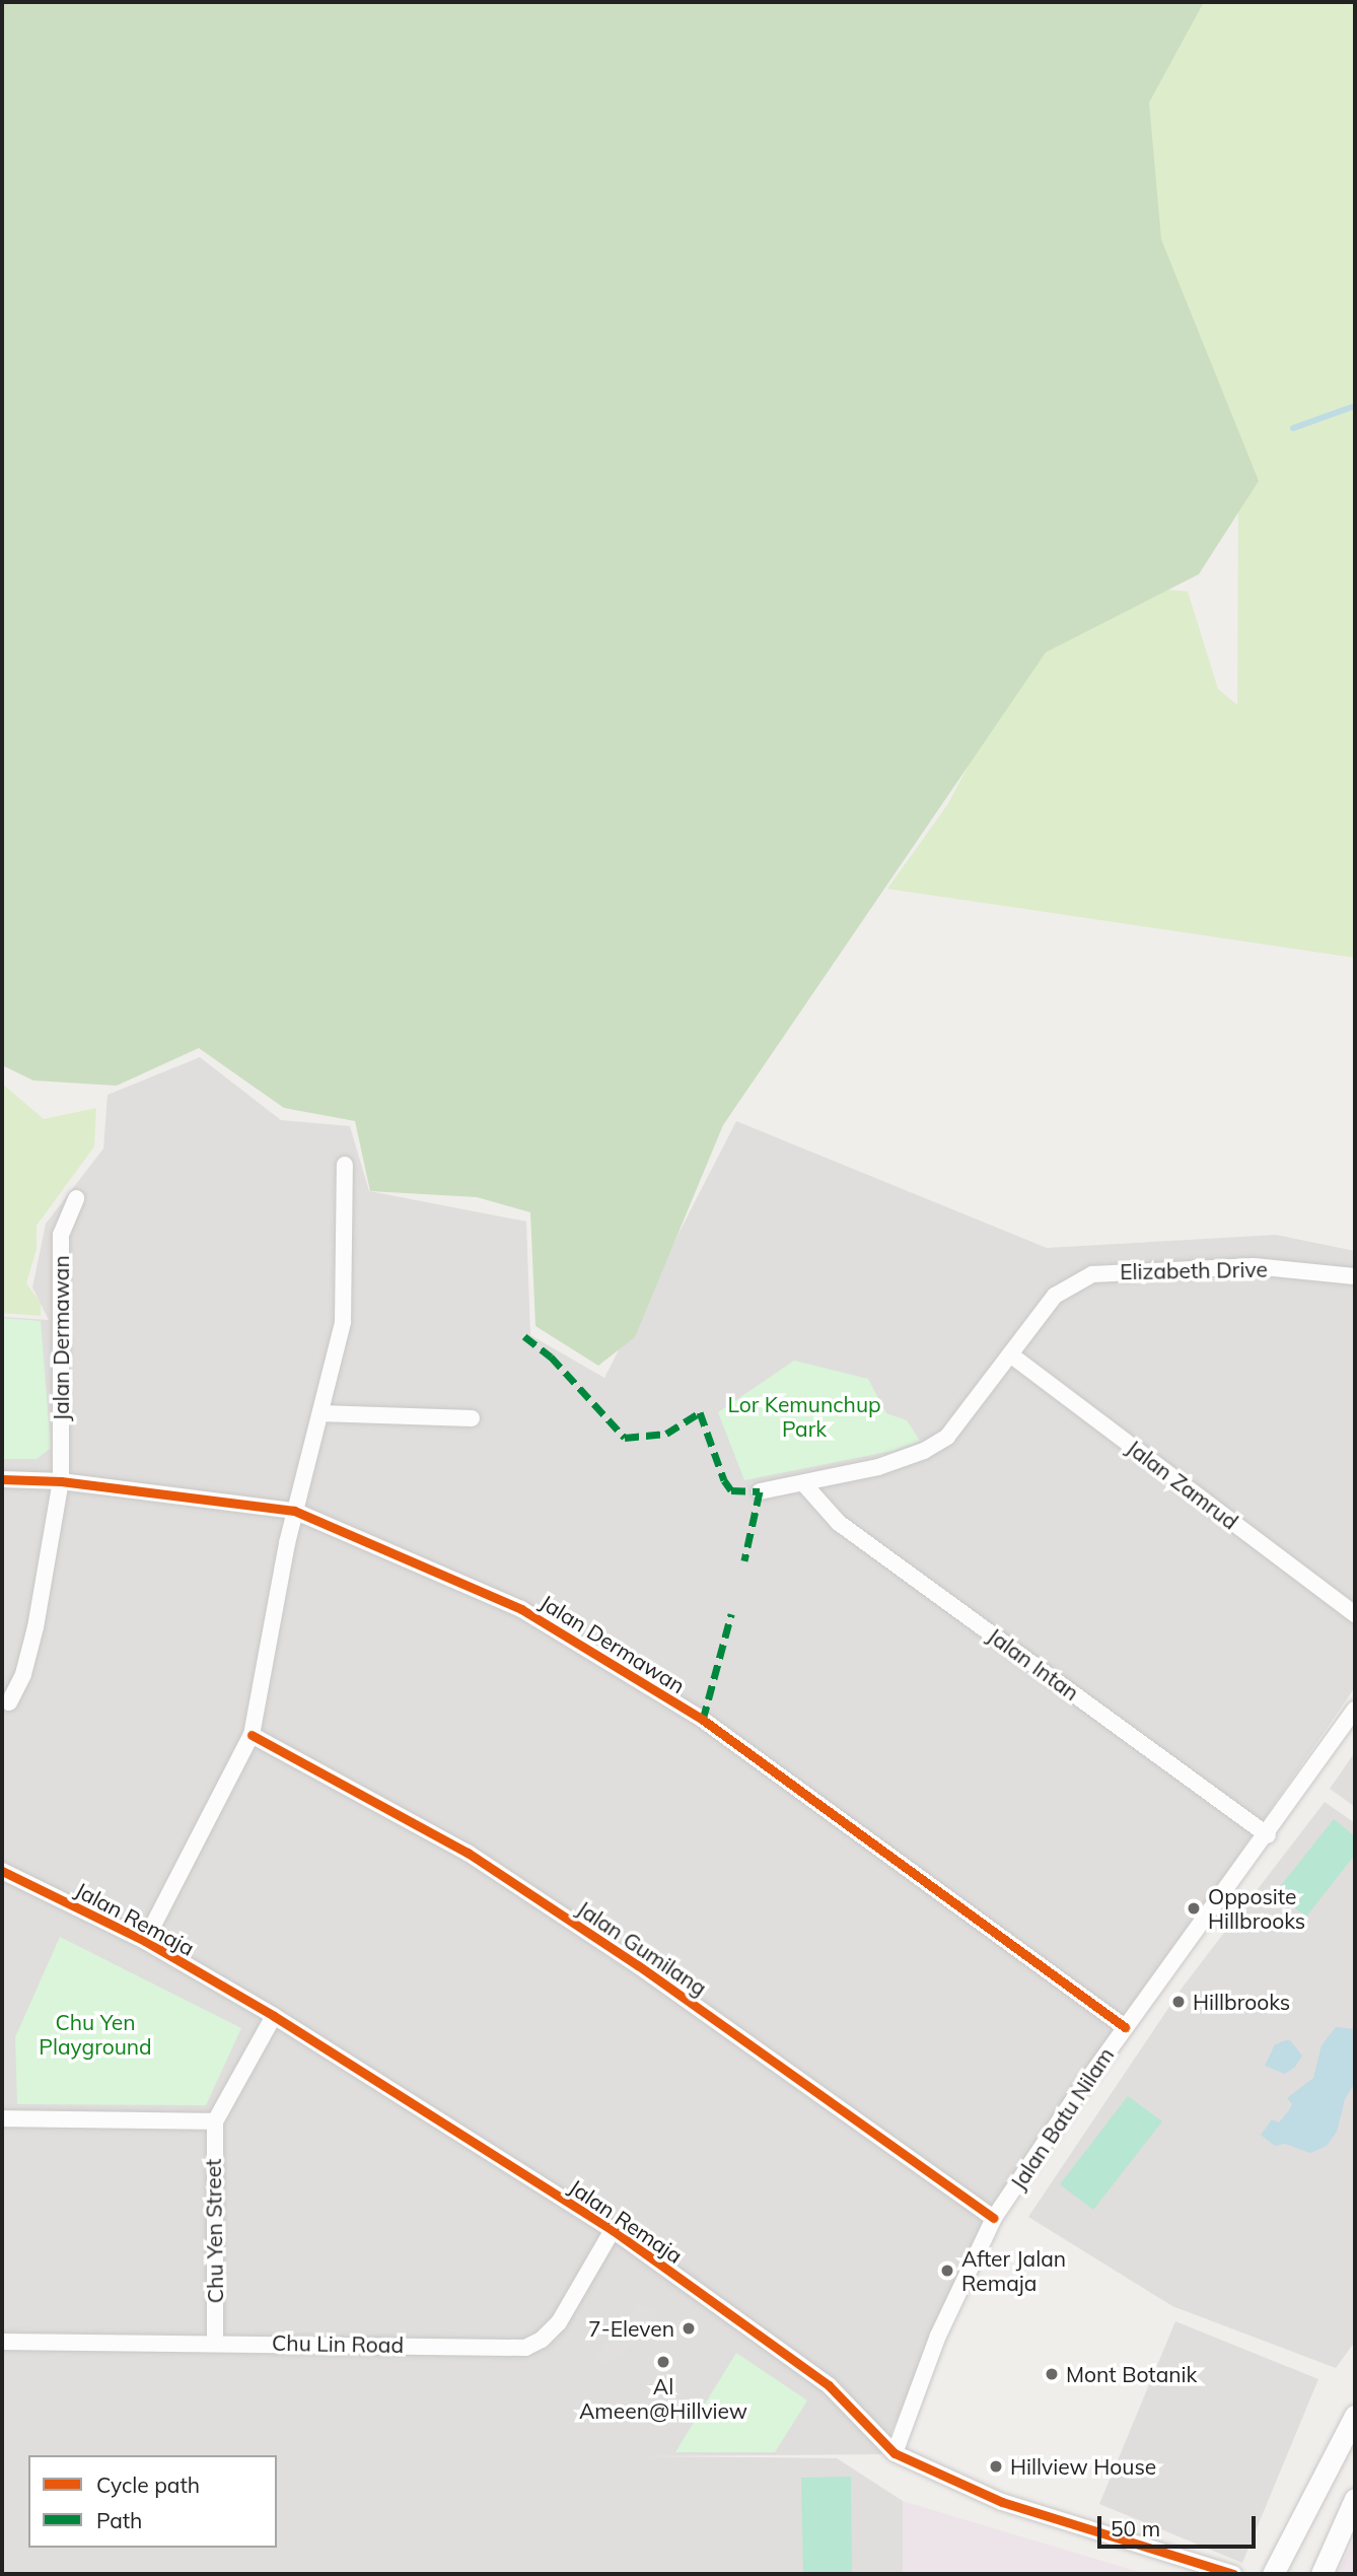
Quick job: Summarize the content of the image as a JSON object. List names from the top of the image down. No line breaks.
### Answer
{"streets":{"street":["Elizabeth Drive","Jalan Dermawan","Jalan Zamrud","Jalan Intan","Jalan Remaja","Jalan Gumilang","Jalan Batu Nilam","Chu Yen Street","Chu Lin Road"]},"crossings":[["Elizabeth Drive","Jalan Zamrud"],["Elizabeth Drive","Jalan Intan"],["Jalan Dermawan","Jalan Batu Nilam"],["Jalan Intan","Jalan Batu Nilam"],["Jalan Remaja","Jalan Batu Nilam"],["Jalan Remaja","Chu Yen Street"],["Jalan Remaja","Chu Lin Road"],["Jalan Gumilang","Jalan Batu Nilam"],["Chu Yen Street","Chu Lin Road"]],"parks":["Lor Kemunchup Park","Chu Yen Playground"],"places":["Opposite Hillbrooks","Hillbrooks","After Jalan Remaja","7-Eleven","Al Ameen@Hillview","Mont Botanik","Hillview House"],"legend":["Cycle path","Path"],"scale_bar":"50 m"}
